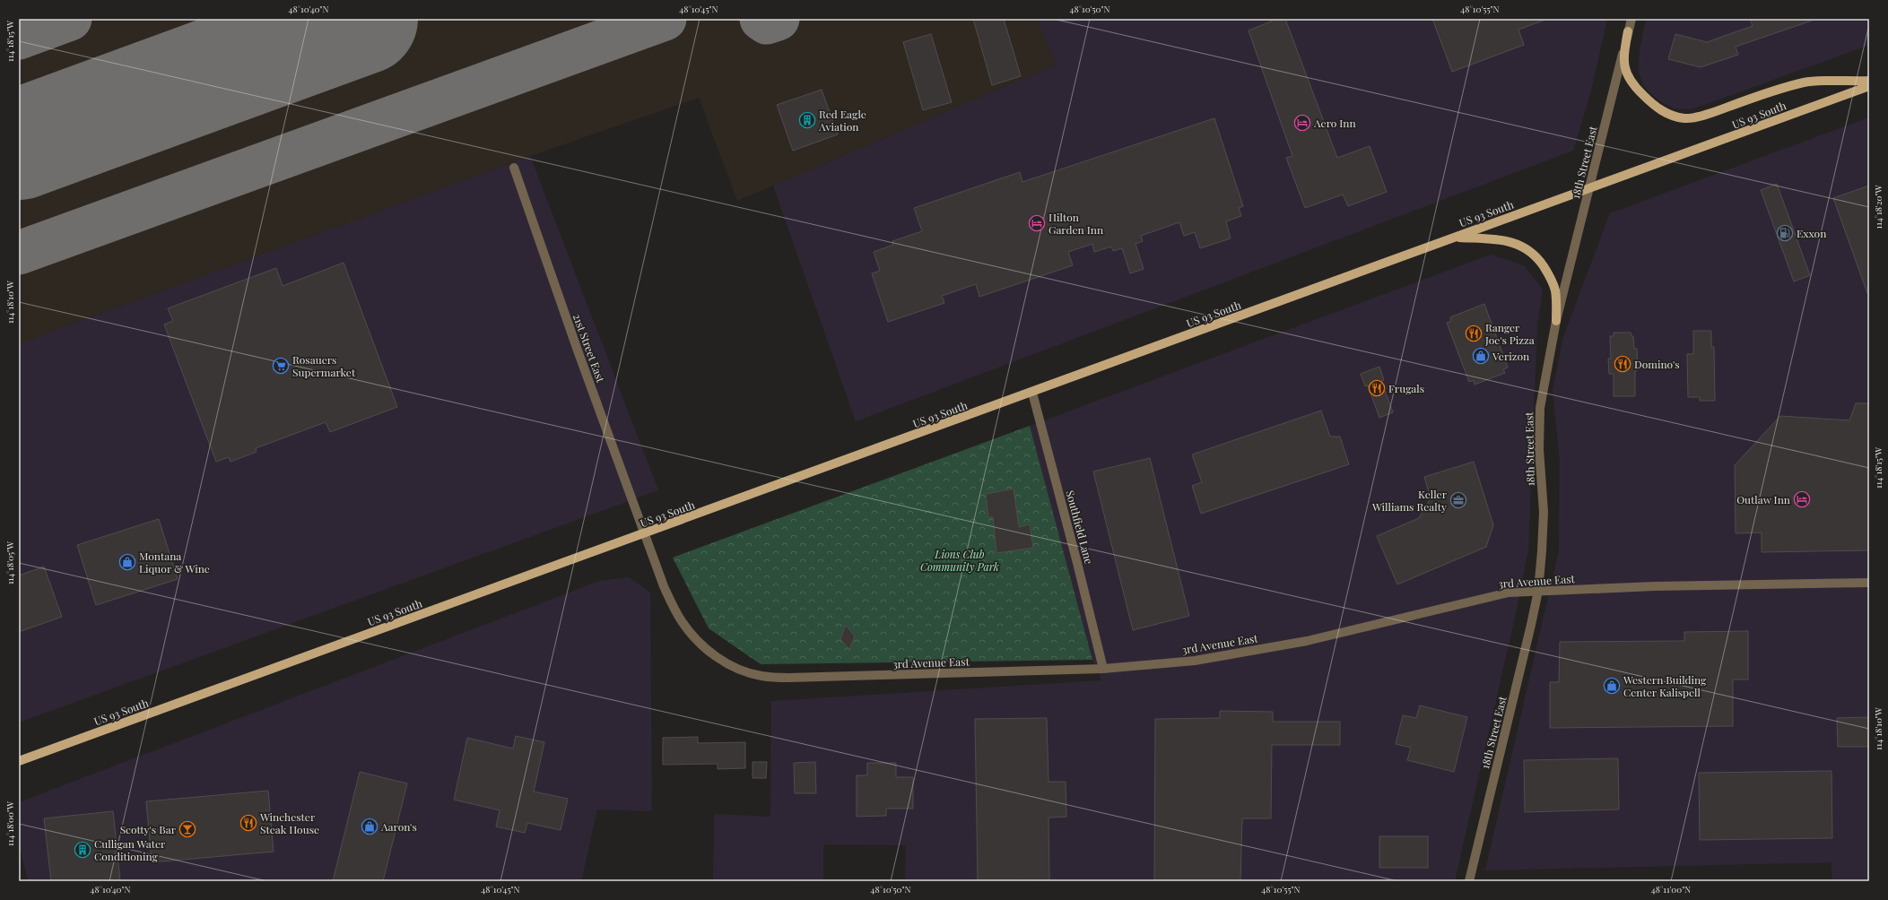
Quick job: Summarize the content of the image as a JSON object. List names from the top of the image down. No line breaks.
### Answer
{"streets":{"main road":["US 93 South"],"street":["18th Street East","21st Street East","Southfield Lane","3rd Avenue East"]},"crossings":[["US 93 South","18th Street East"],["US 93 South","21st Street East"],["US 93 South","Southfield Lane"],["US 93 South","3rd Avenue East"],["18th Street East","3rd Avenue East"],["21st Street East","3rd Avenue East"],["Southfield Lane","3rd Avenue East"]],"parks":["Lions Club Community Park"],"places":{"building":["Red Eagle Aviation","Culligan Water Conditioning"],"hotel":["Aero Inn","Hilton Garden Inn","Outlaw Inn"],"fuel station":["Exxon"],"restaurant":["Ranger Joe's Pizza","Domino's","Frugals","Winchester Steak House"],"shop":["Verizon","Montana Liquor & Wine","Western Building Center Kalispell","Aaron's"],"supermarket":["Rosauers Supermarket"],"office":["Keller Williams Realty"],"bar":["Scotty's Bar"]},"coordinates":["48°10'40\"N","48°10'45\"N","48°10'50\"N","48°10'55\"N","114°18'15\"W","114°18'20\"W","114°18'10\"W","114°18'05\"W","114°18'00\"W","48°11'00\"N"]}
